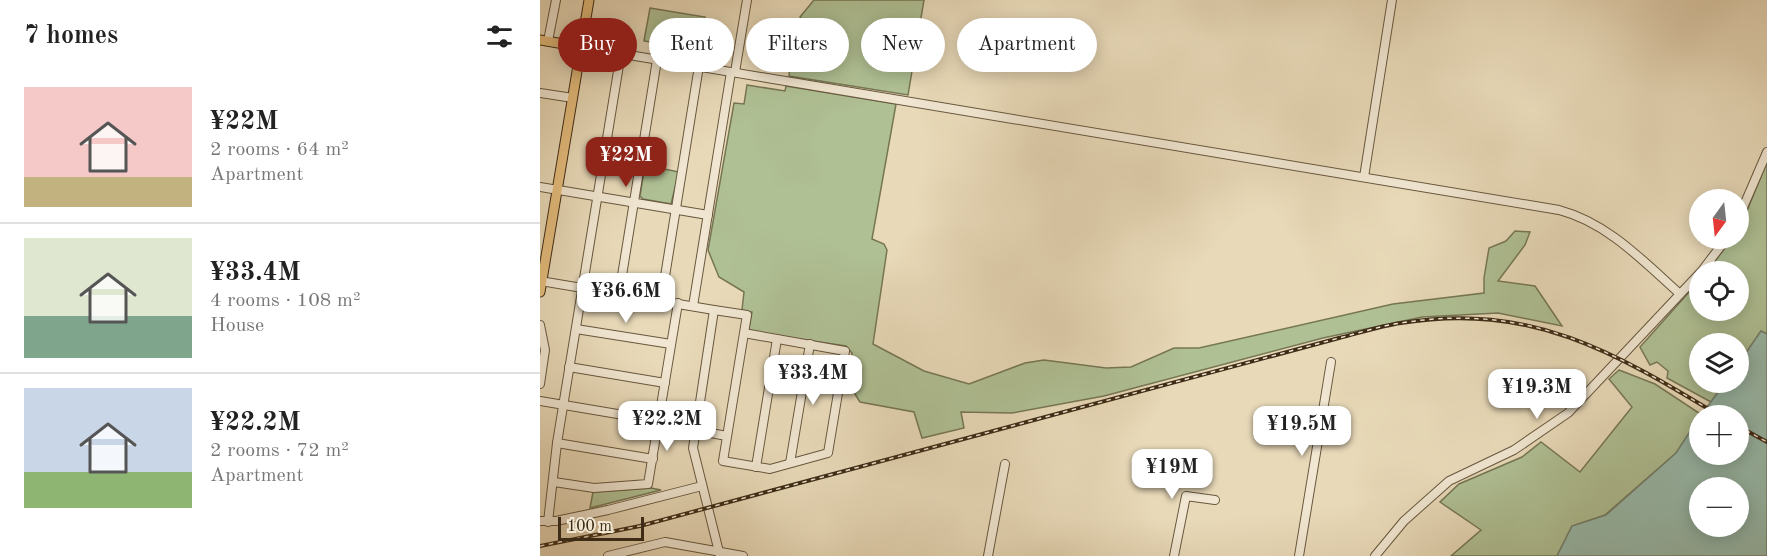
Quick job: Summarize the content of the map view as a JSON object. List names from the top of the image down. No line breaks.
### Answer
{"scale_bar":"100 m","north":"bottom","page":{"heading":"7 homes","chip":["Buy","Rent","Filters","New","Apartment"],"list":[{"name":"¥22M","note":"2 rooms · 64 m² · Apartment"},{"name":"¥33.4M","note":"4 rooms · 108 m² · House"},{"name":"¥22.2M","note":"2 rooms · 72 m² · Apartment"}],"price":["¥22M","¥36.6M","¥33.4M","¥19.3M","¥22.2M","¥19.5M","¥19M"],"map_buttons":["+","−"],"scale":"100 m"}}
